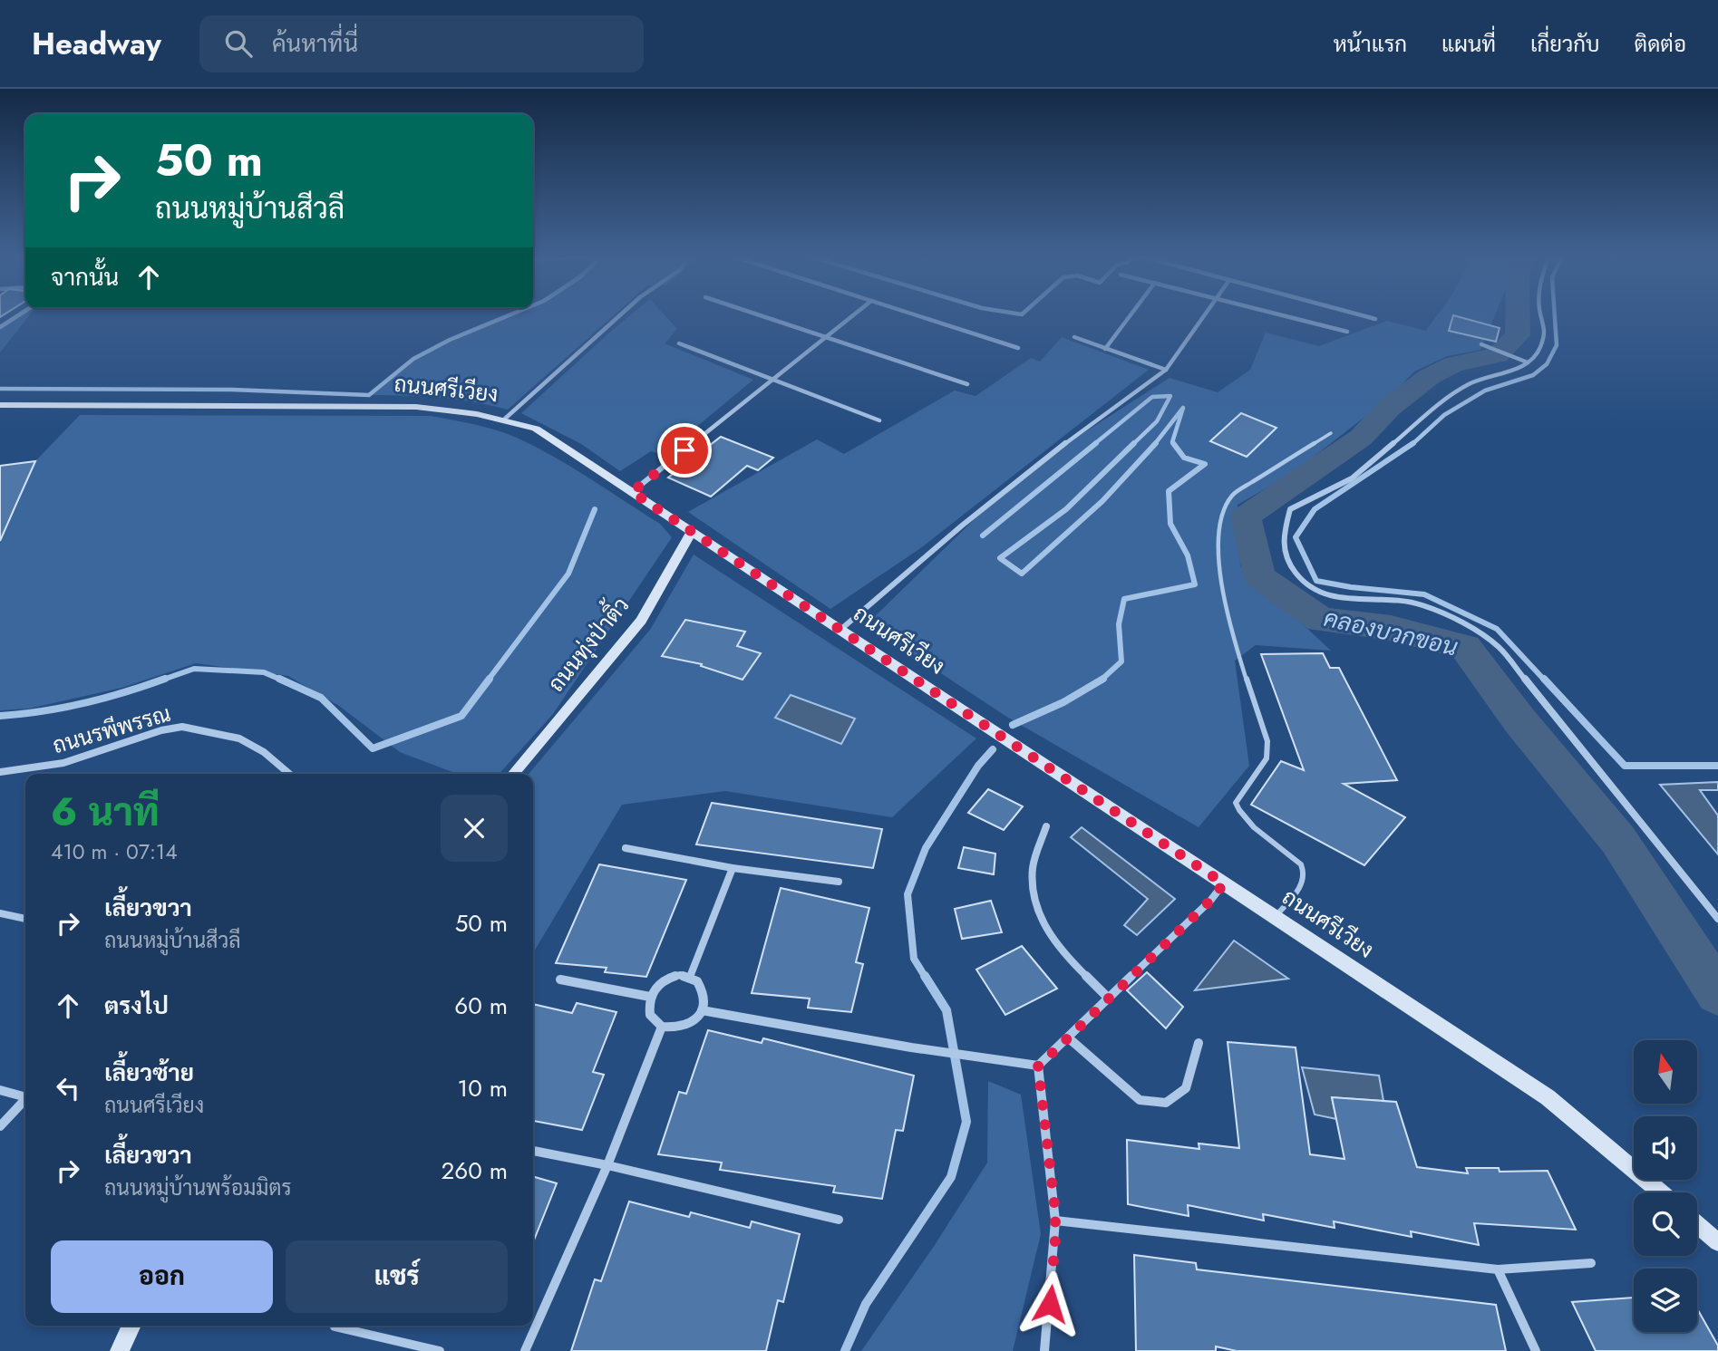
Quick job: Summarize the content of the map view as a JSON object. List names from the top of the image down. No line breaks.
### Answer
{"streets":{"main road":["ถนนศรีเวียง","ถนนทุ่งป่าติ้ว"],"street":["ถนนรพีพรรณ"]},"crossings":[["ถนนศรีเวียง","ถนนทุ่งป่าติ้ว"]],"water":["คลองบวกขอน"],"north":"top","page":{"header":"Headway","search":"ค้นหาที่นี่","nav":["หน้าแรก","แผนที่","เกี่ยวกับ","ติดต่อ"],"turn":["50 m","ถนนหมู่บ้านสีวลี"],"then":"จากนั้น","heading":["6 นาที","410 m · 07:14"],"list":[{"name":"เลี้ยวขวา","note":"ถนนหมู่บ้านสีวลี","value":"50 m"},{"name":"ตรงไป","value":"60 m"},{"name":"เลี้ยวซ้าย","note":"ถนนศรีเวียง","value":"10 m"},{"name":"เลี้ยวขวา","note":"ถนนหมู่บ้านพร้อมมิตร","value":"260 m"}],"buttons":["ออก","แชร์"]}}
